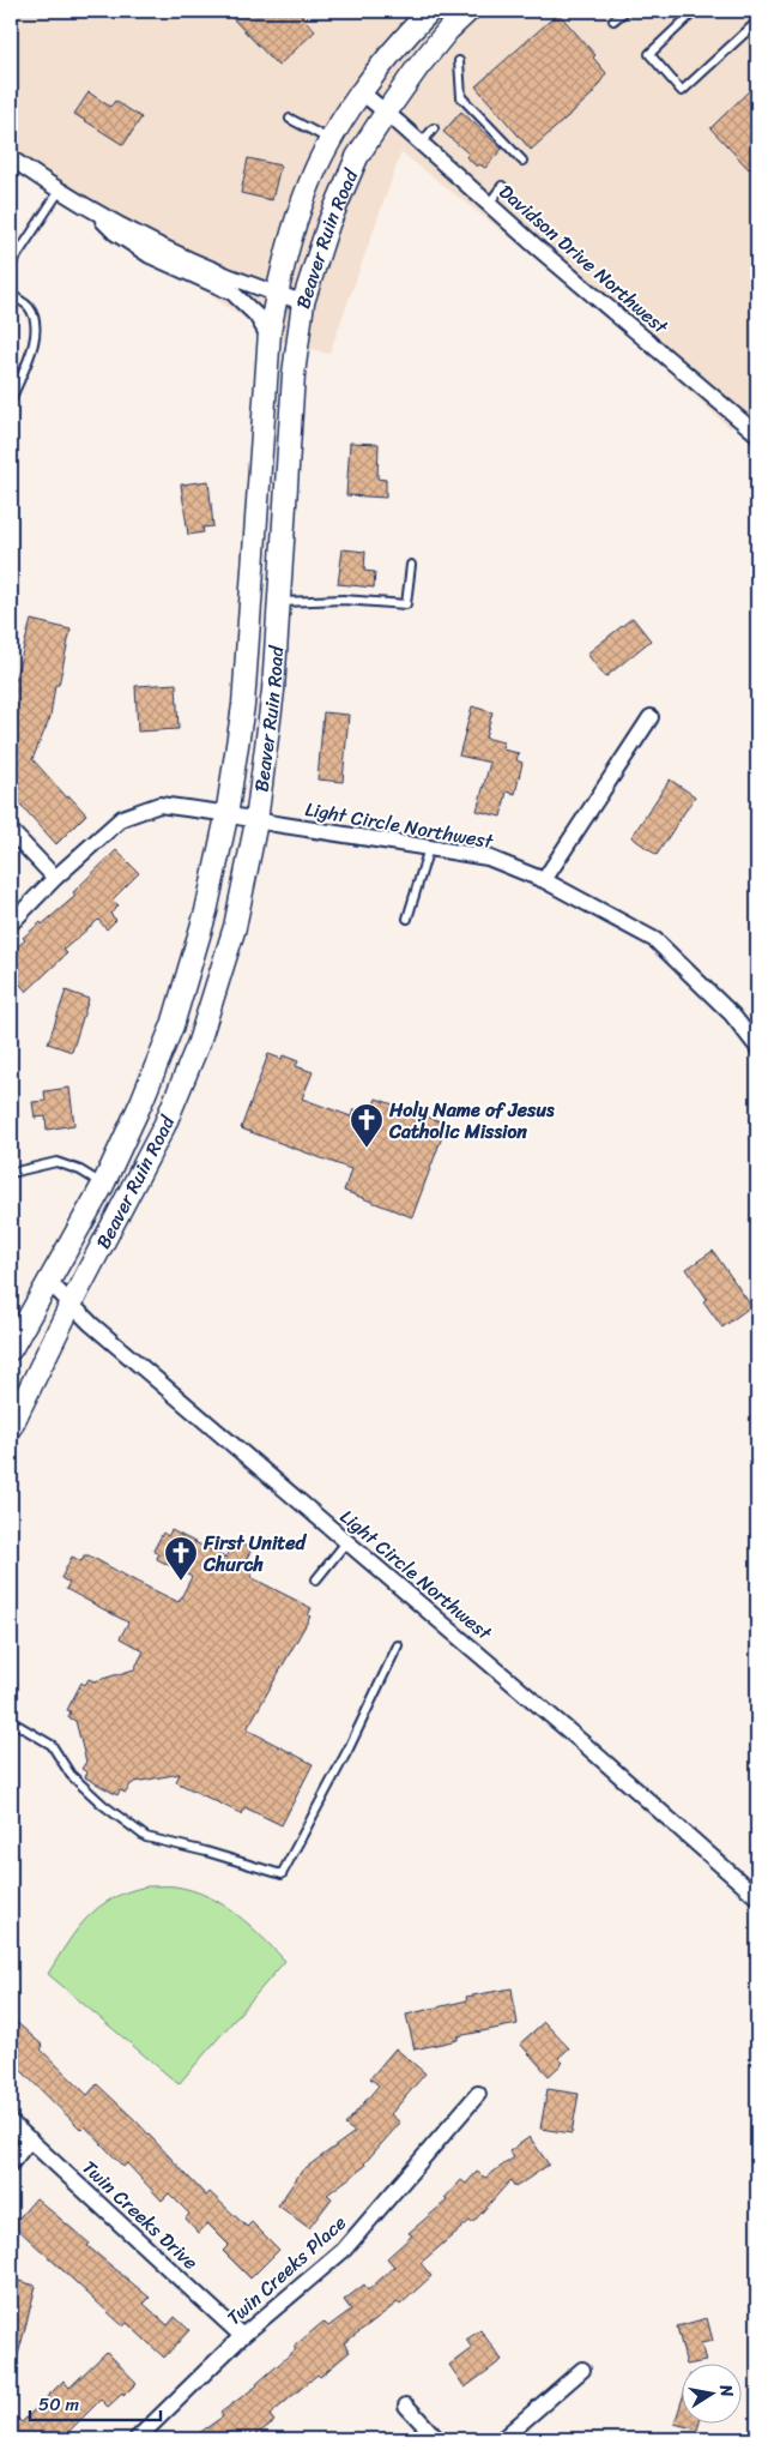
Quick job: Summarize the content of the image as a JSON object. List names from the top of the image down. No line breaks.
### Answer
{"streets":{"main road":["Beaver Ruin Road"],"street":["Davidson Drive Northwest","Light Circle Northwest","Twin Creeks Drive","Twin Creeks Place"]},"crossings":[["Beaver Ruin Road","Davidson Drive Northwest"],["Beaver Ruin Road","Light Circle Northwest"],["Twin Creeks Drive","Twin Creeks Place"]],"places":{"church":["Holy Name of Jesus Catholic Mission","First United Church"]},"scale_bar":"50 m","north":"right"}
